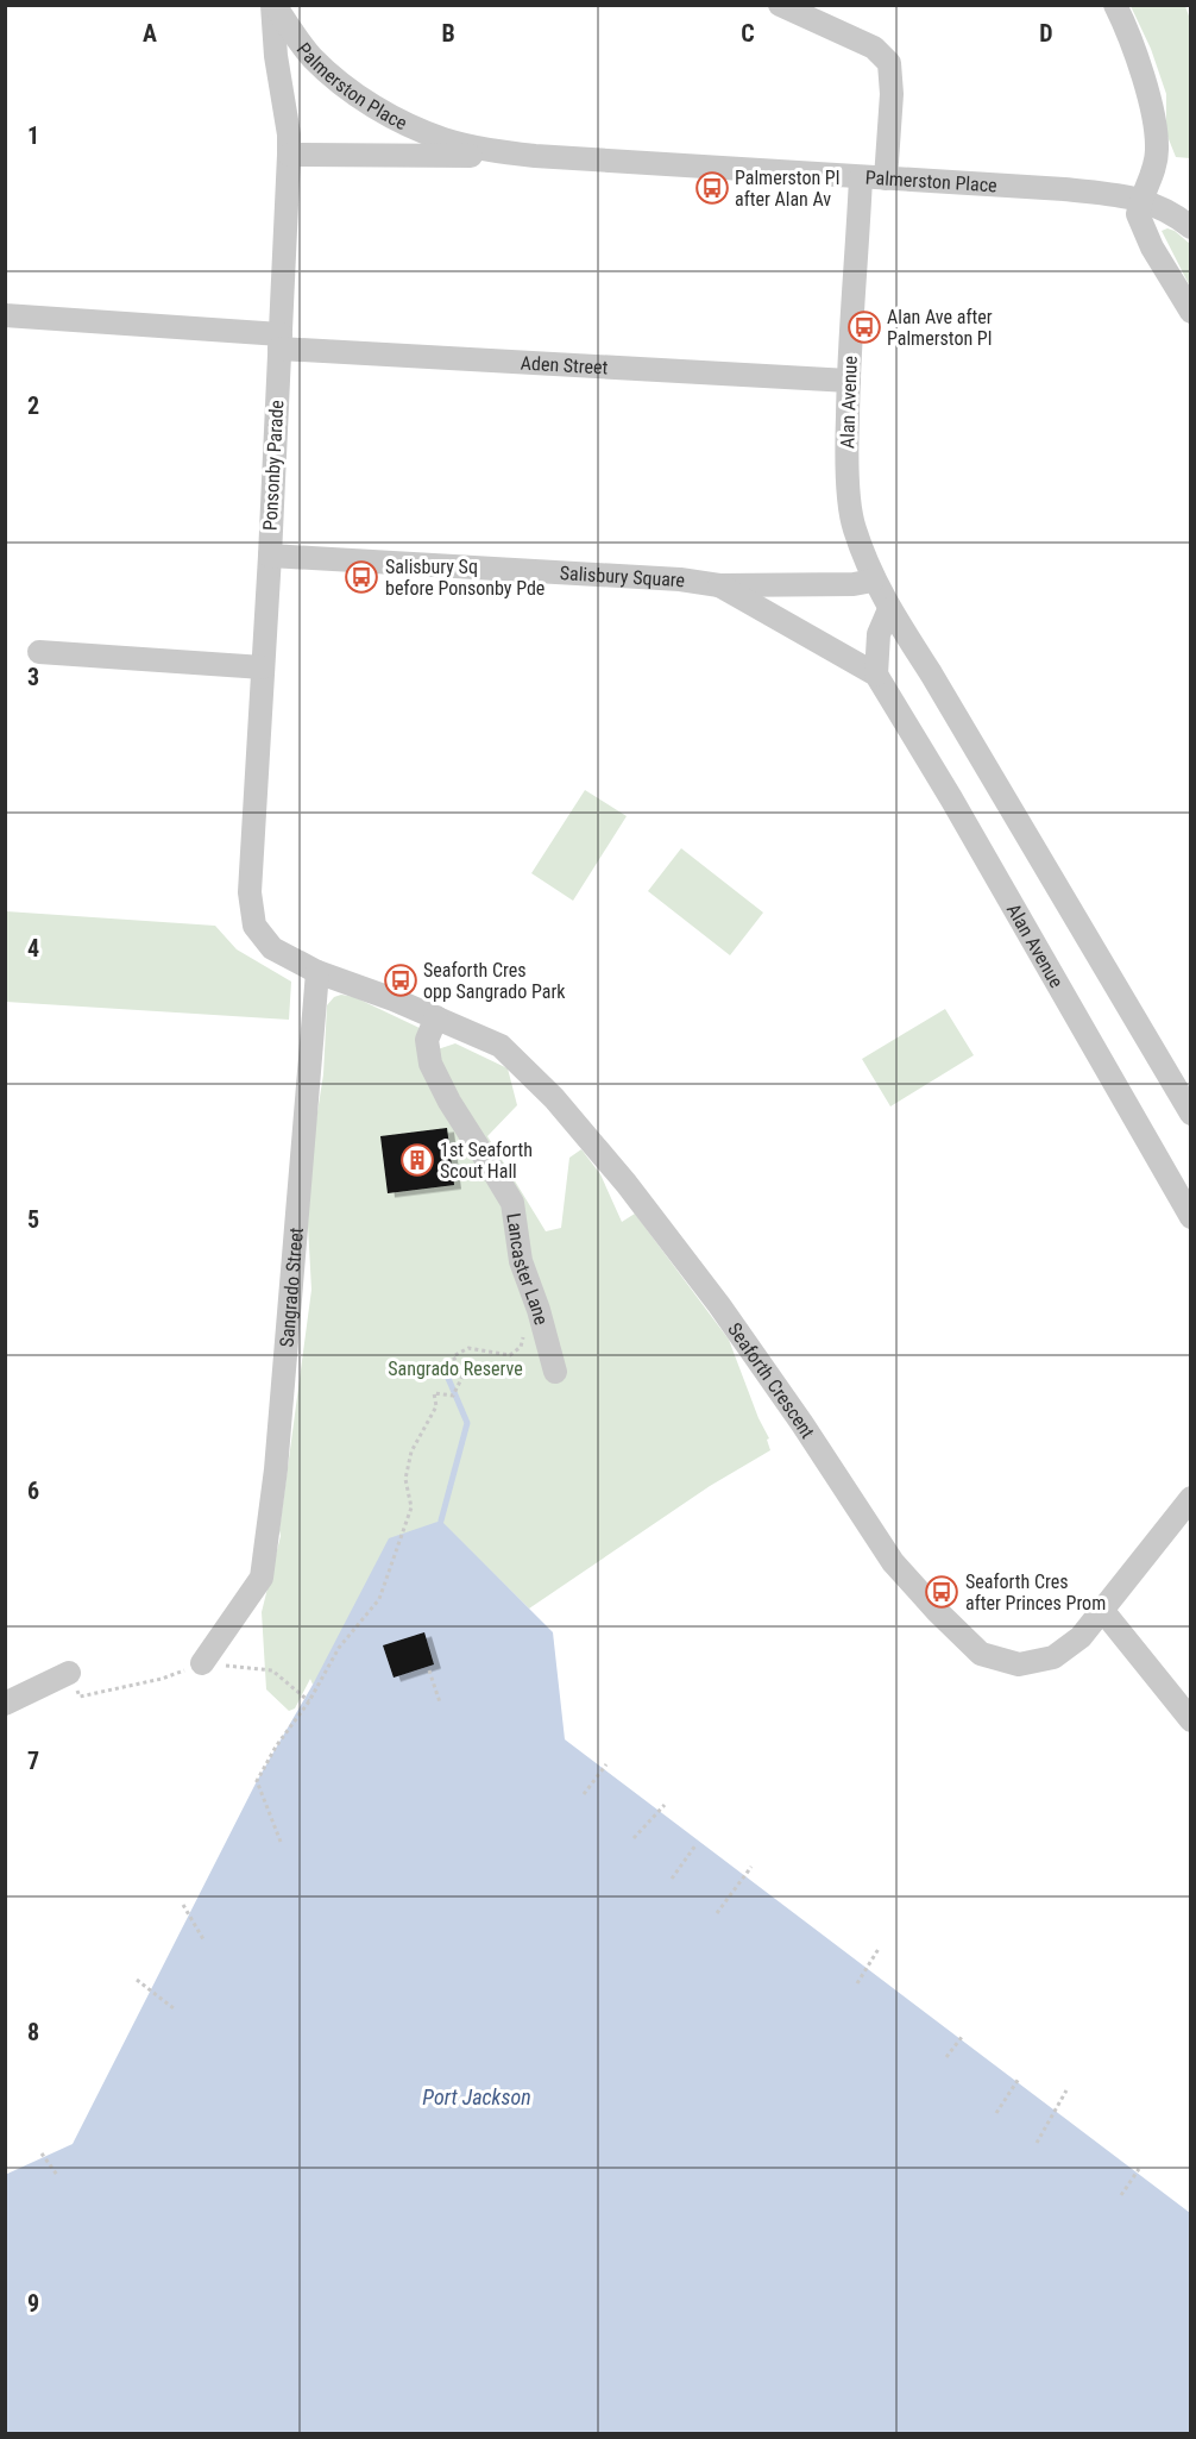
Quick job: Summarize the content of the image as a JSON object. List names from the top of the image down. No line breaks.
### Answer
{"streets":{"street":["Palmerston Place","Aden Street","Alan Avenue","Ponsonby Parade","Salisbury Square","Lancaster Lane","Sangrado Street","Seaforth Crescent"]},"crossings":[["Palmerston Place","Alan Avenue"],["Palmerston Place","Ponsonby Parade"],["Aden Street","Alan Avenue"],["Aden Street","Ponsonby Parade"],["Alan Avenue","Salisbury Square"],["Ponsonby Parade","Salisbury Square"],["Ponsonby Parade","Sangrado Street"],["Ponsonby Parade","Seaforth Crescent"],["Lancaster Lane","Seaforth Crescent"],["Sangrado Street","Seaforth Crescent"]],"water":["Port Jackson"],"parks":["Sangrado Reserve"],"places":{"bus stop":["Palmerston Pl after Alan Av","Alan Ave after Palmerston Pl","Salisbury Sq before Ponsonby Pde","Seaforth Cres opp Sangrado Park","Seaforth Cres after Princes Prom"],"building":["1st Seaforth Scout Hall"]},"grid":{"columns":["A","B","C","D"],"rows":["1","2","3","4","5","6","7","8","9"]}}
